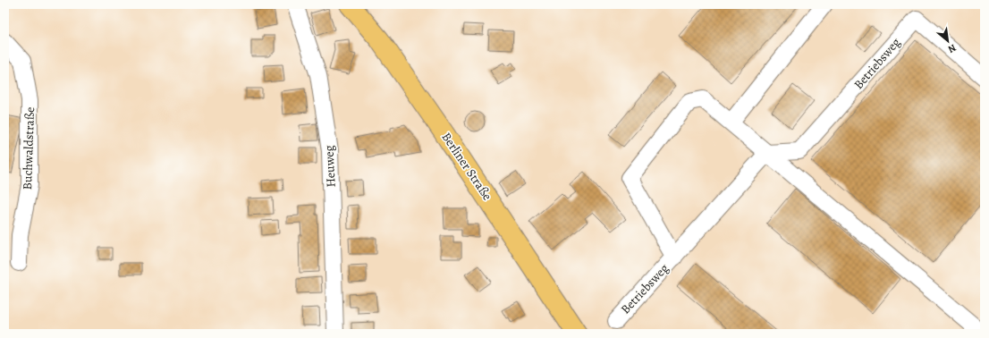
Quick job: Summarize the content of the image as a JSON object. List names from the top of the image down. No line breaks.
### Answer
{"streets":{"main road":["Berliner Straße"],"street":["Betriebsweg","Buchwaldstraße","Heuweg"]},"north":"bottom right"}
